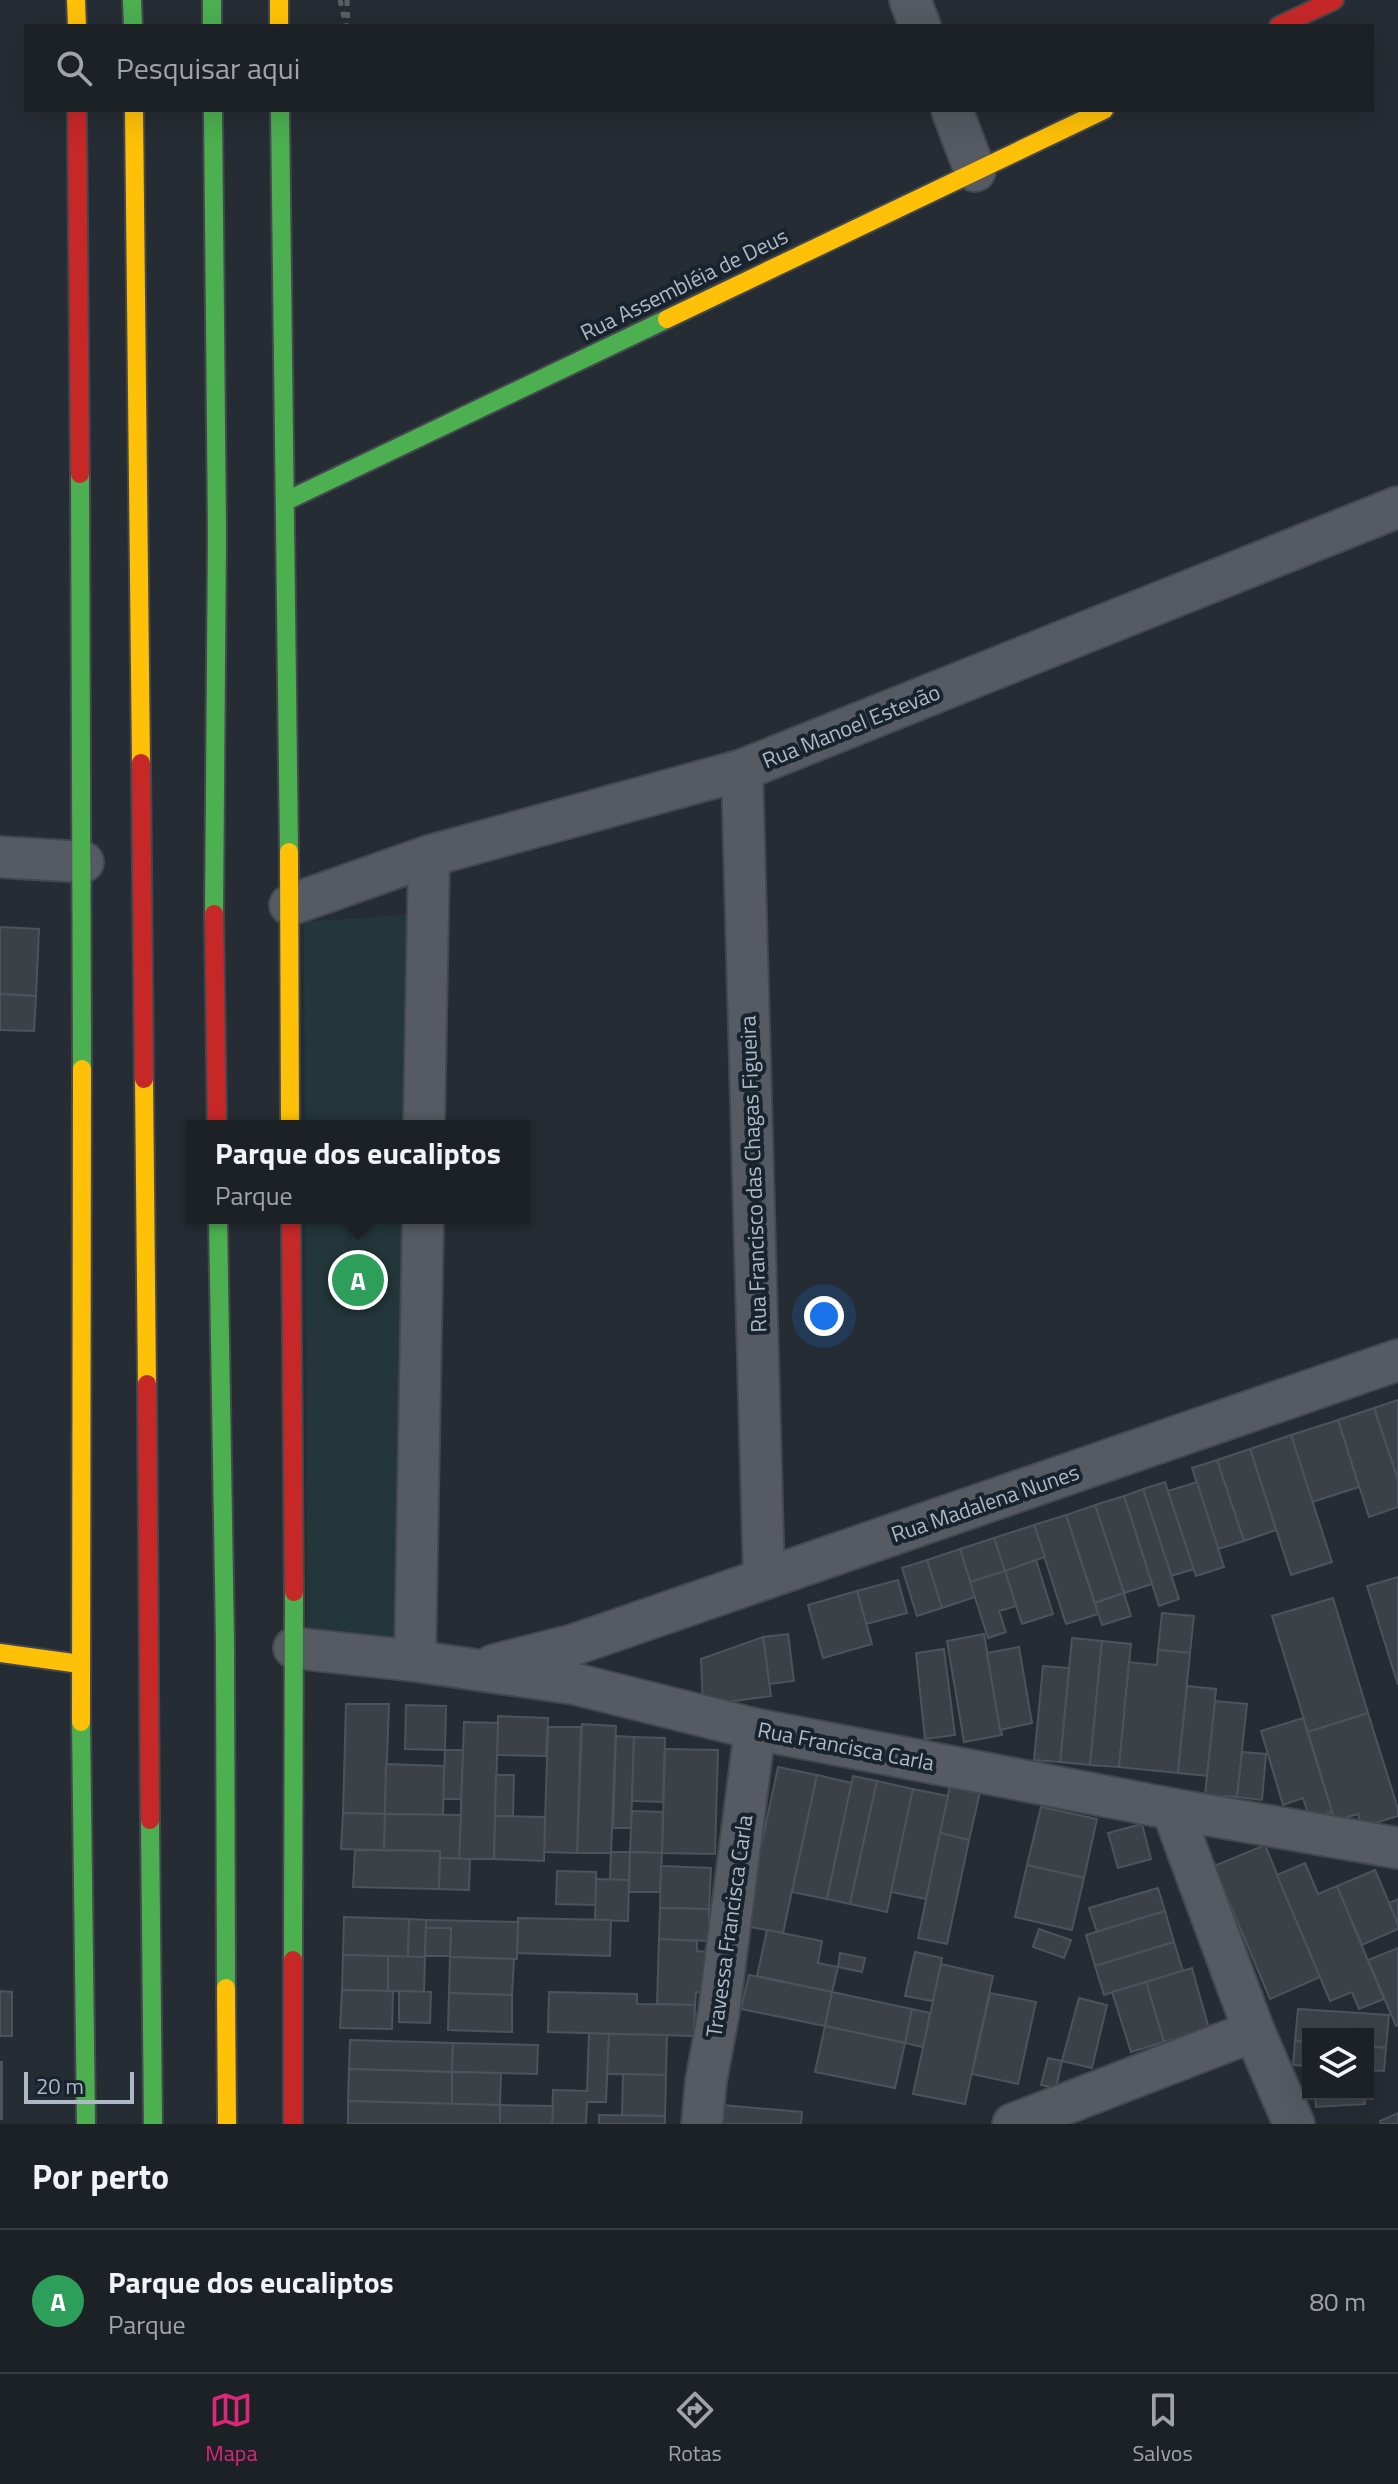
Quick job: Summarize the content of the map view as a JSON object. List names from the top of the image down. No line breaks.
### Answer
{"streets":{"main road":["Rua Assembléia de Deus"],"street":["Rua Manoel Estevão","Rua Francisco das Chagas Figueira","Rua Madalena Nunes","Rua Francisca Carla","Travessa Francisca Carla"]},"crossings":[["Rua Manoel Estevão","Rua Francisco das Chagas Figueira"],["Rua Francisco das Chagas Figueira","Rua Madalena Nunes"],["Rua Madalena Nunes","Rua Francisca Carla"],["Rua Francisca Carla","Travessa Francisca Carla"]],"scale_bar":"20 m","page":{"search":"Pesquisar aqui","popup":["Parque dos eucaliptos","Parque"],"pins":"A","scale":"20 m","heading":"Por perto","list":[{"mark":"A","name":"Parque dos eucaliptos","note":"Parque","value":"80 m"}],"nav":["Mapa","Rotas","Salvos"]}}
